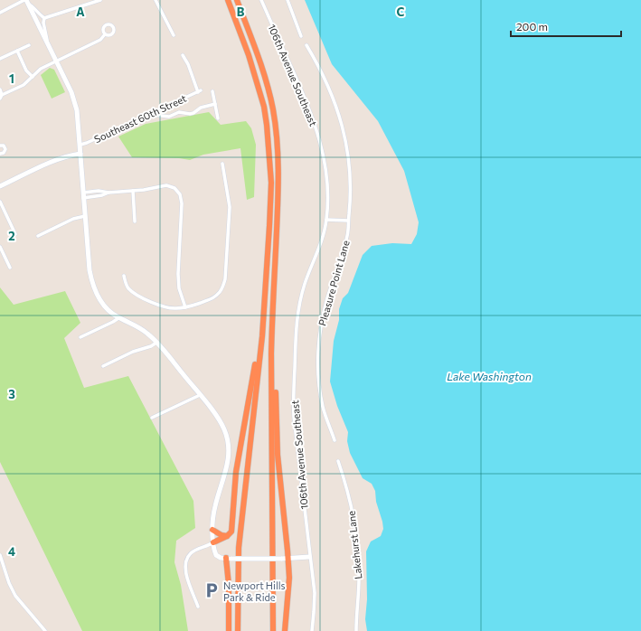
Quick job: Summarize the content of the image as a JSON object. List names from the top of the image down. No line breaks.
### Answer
{"streets":{"street":["106th Avenue Southeast","Southeast 60th Street","Pleasure Point Lane","Lakehurst Lane"]},"water":["Lake Washington"],"places":{"parking":["Newport Hills Park & Ride"]},"scale_bar":"200 m","grid":{"columns":["A","B","C"],"rows":["1","2","3","4"]}}
